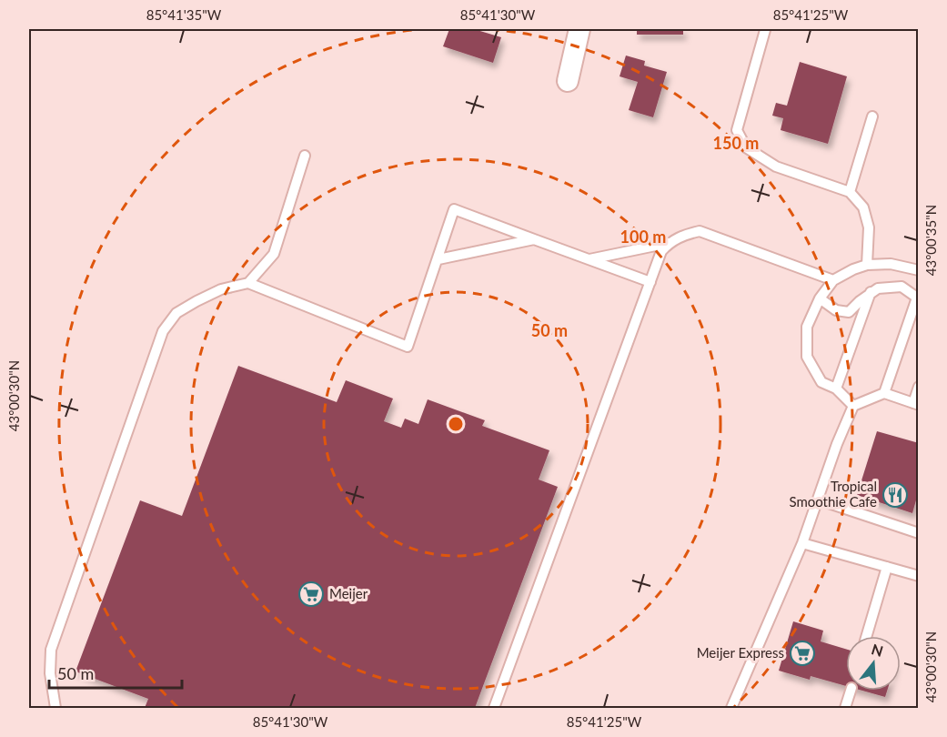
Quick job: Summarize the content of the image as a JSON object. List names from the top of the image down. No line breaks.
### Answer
{"places":{"restaurant":["Tropical Smoothie Cafe"],"supermarket":["Meijer","Meijer Express"]},"scale_bar":"50 m","north":"top","coordinates":["85°41'35\"W","85°41'30\"W","85°41'25\"W","43°00'35\"N","43°00'30\"N"],"rings":["150 m","100 m","50 m"]}
